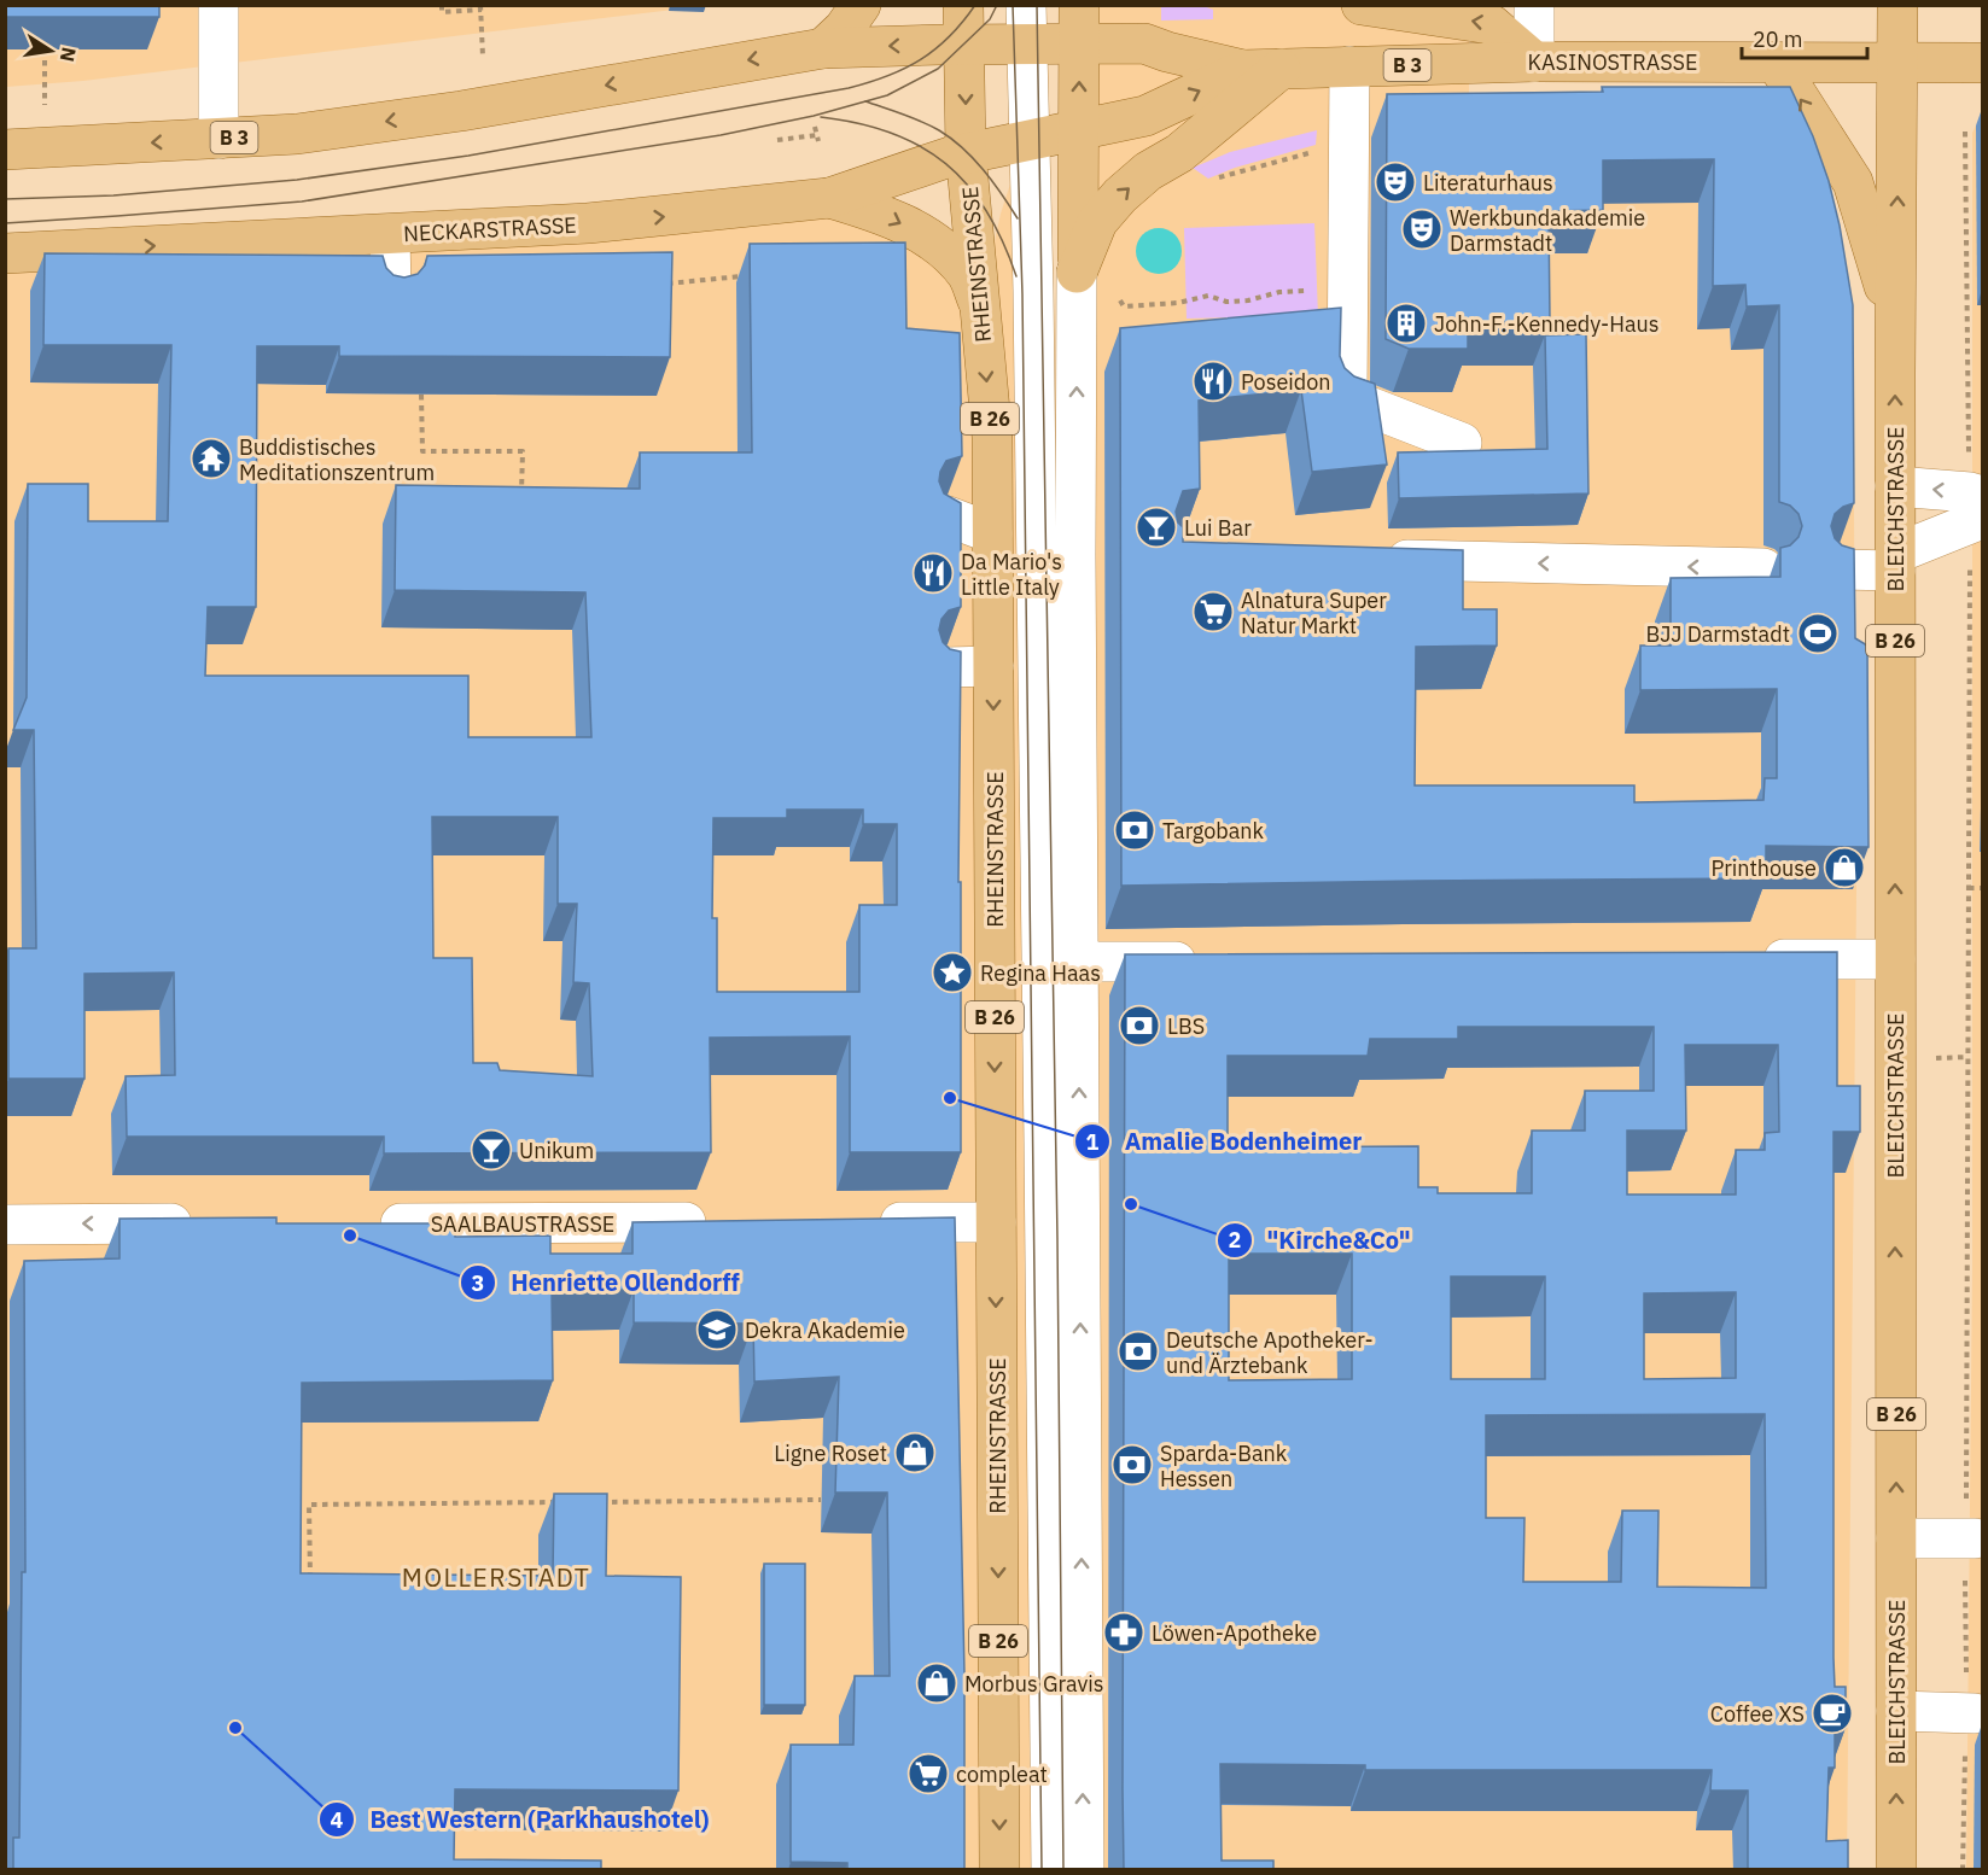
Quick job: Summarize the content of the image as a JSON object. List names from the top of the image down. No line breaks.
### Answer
{"streets":{"main road":["KASINOSTRASSE","B 3","NECKARSTRASSE","RHEINSTRASSE","B 26","BLEICHSTRASSE"],"street":["SAALBAUSTRASSE"]},"crossings":[["KASINOSTRASSE","B 3"],["KASINOSTRASSE","BLEICHSTRASSE"],["B 3","NECKARSTRASSE"],["B 3","RHEINSTRASSE"],["NECKARSTRASSE","RHEINSTRASSE"]],"one_way":["RHEINSTRASSE","BLEICHSTRASSE"],"districts":["MOLLERSTADT"],"places":{"theatre":["Literaturhaus","Werkbundakademie Darmstadt"],"building":["John-F.-Kennedy-Haus"],"restaurant":["Poseidon","Da Mario's Little Italy"],"temple":["Buddistisches Meditationszentrum"],"bar":["Lui Bar","Unikum"],"supermarket":["Alnatura Super Natur Markt","compleat"],"sports":["BJJ Darmstadt"],"bank":["Targobank","LBS","Deutsche Apotheker- und Ärztebank","Sparda-Bank Hessen"],"shop":["Printhouse","Ligne Roset","Morbus Gravis"],"place":["Regina Haas"],"other":["Amalie Bodenheimer","\"Kirche&Co\"","Henriette Ollendorff","Best Western (Parkhaushotel)"],"school or university":["Dekra Akademie"],"pharmacy":["Löwen-Apotheke"],"cafe":["Coffee XS"]},"scale_bar":"20 m","north":"right"}
